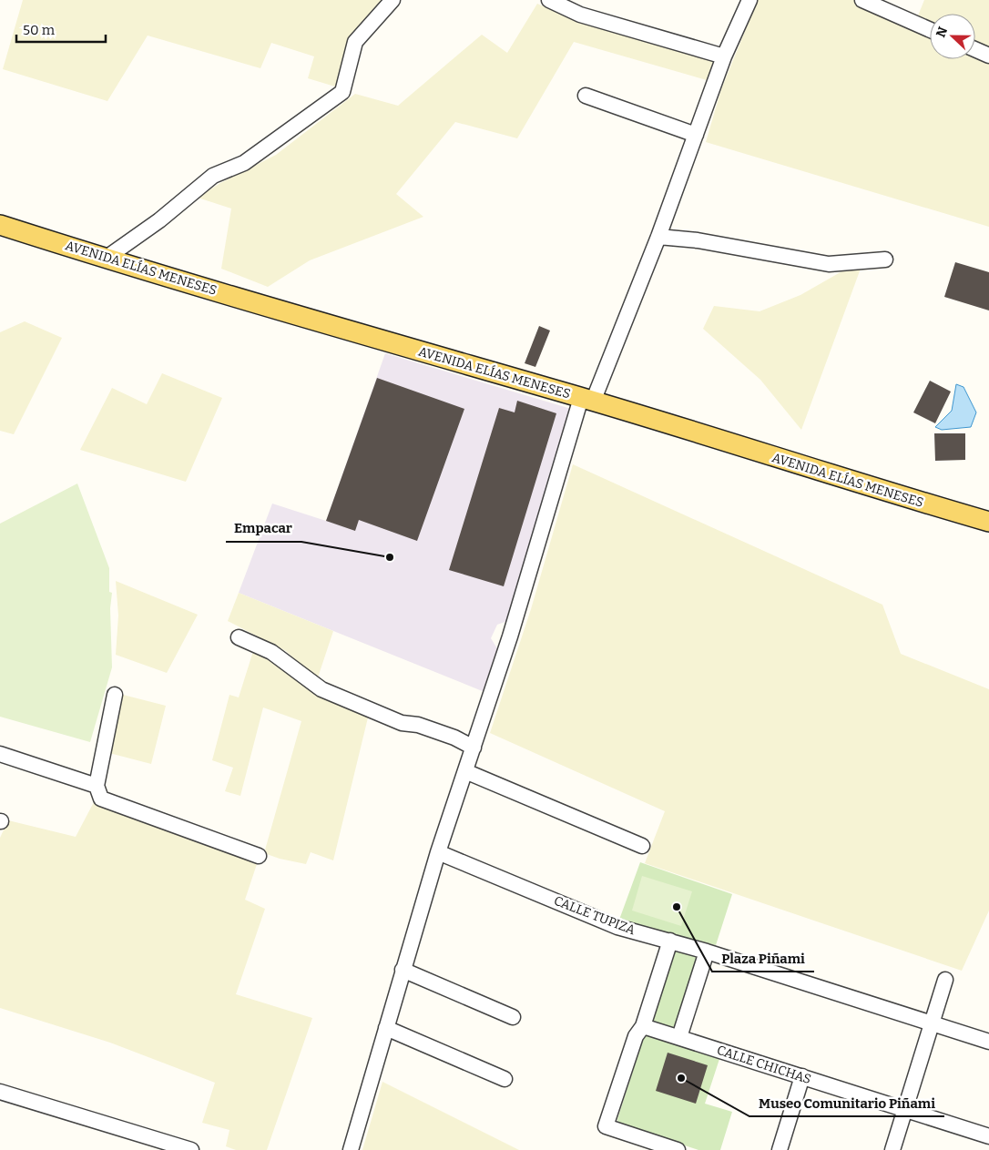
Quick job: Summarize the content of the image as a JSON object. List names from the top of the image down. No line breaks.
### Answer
{"streets":{"main road":["AVENIDA ELÍAS MENESES"],"street":["CALLE TUPIZA","CALLE CHICHAS"]},"places":["Empacar","Plaza Piñami","Museo Comunitario Piñami"],"scale_bar":"50 m","north":"left"}
